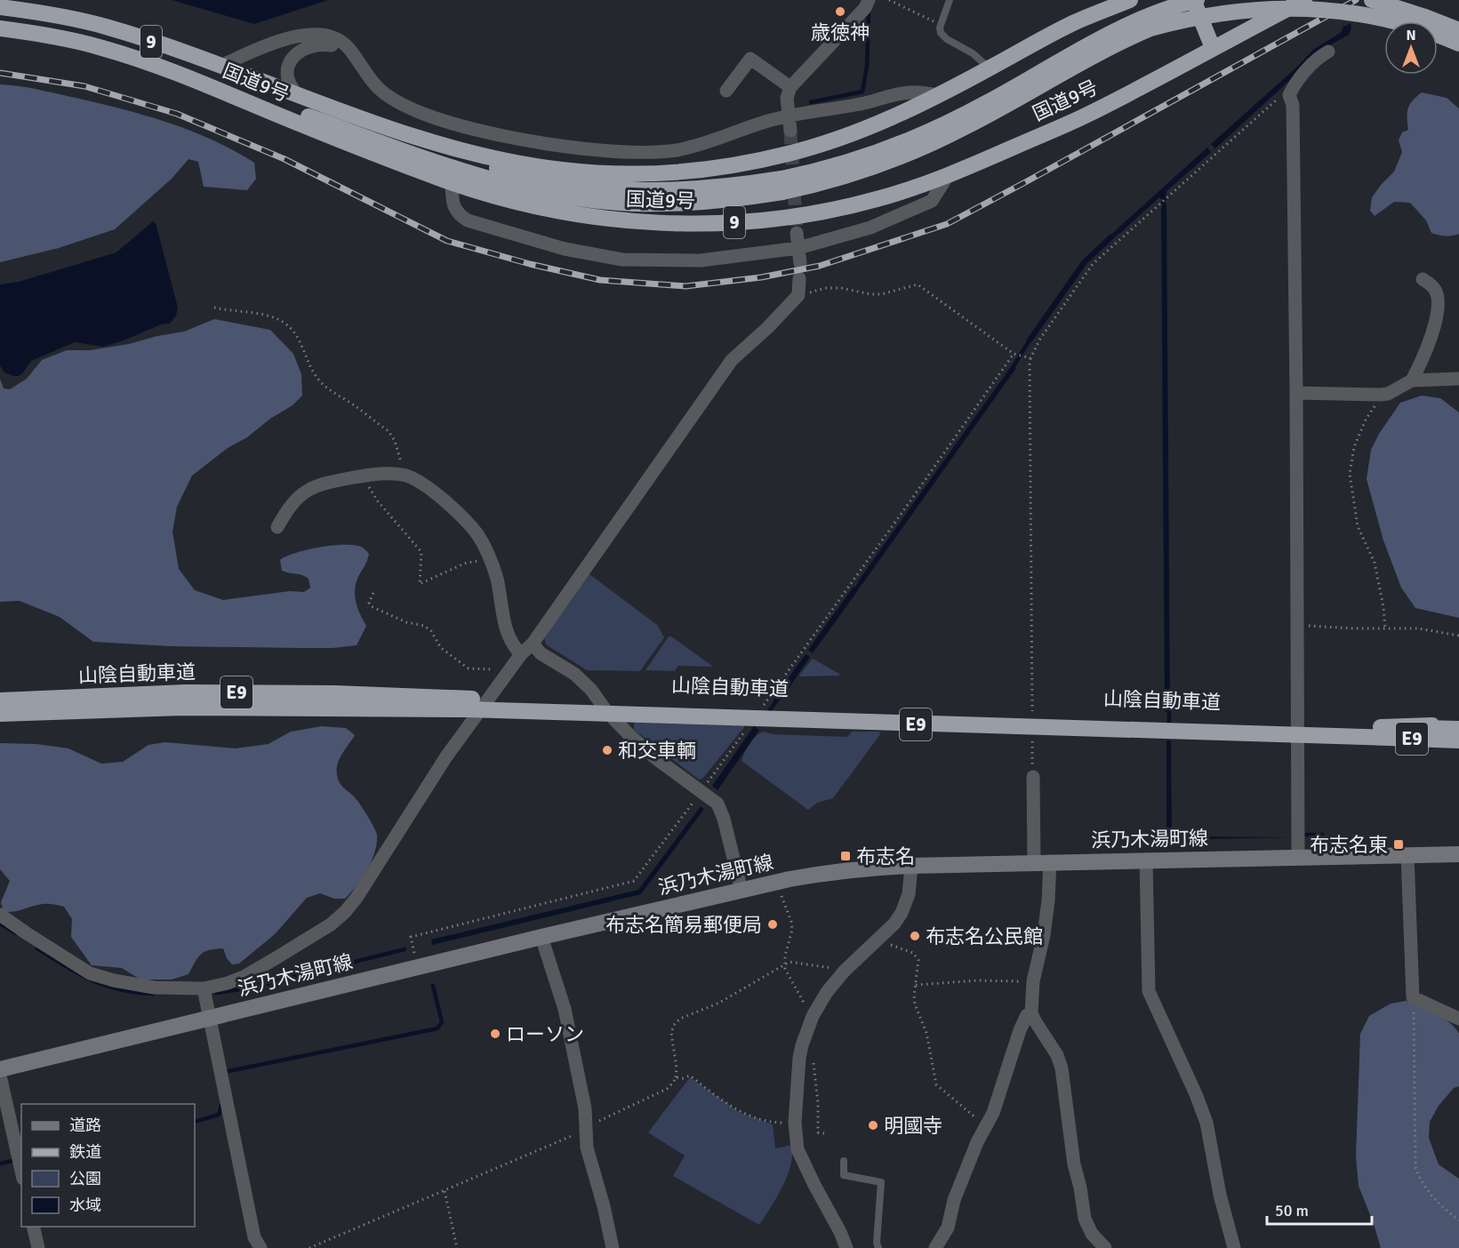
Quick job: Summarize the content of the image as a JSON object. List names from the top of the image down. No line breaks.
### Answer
{"streets":{"highway":["9","国道9号","山陰自動車道","E9"],"main road":["浜乃木湯町線"]},"places":{"other":["歳徳神","和交車輌","布志名簡易郵便局","布志名公民館","ローソン","明國寺"],"transit":["布志名東","布志名"]},"legend":["道路","鉄道","公園","水域"],"scale_bar":"50 m","north":"top"}
